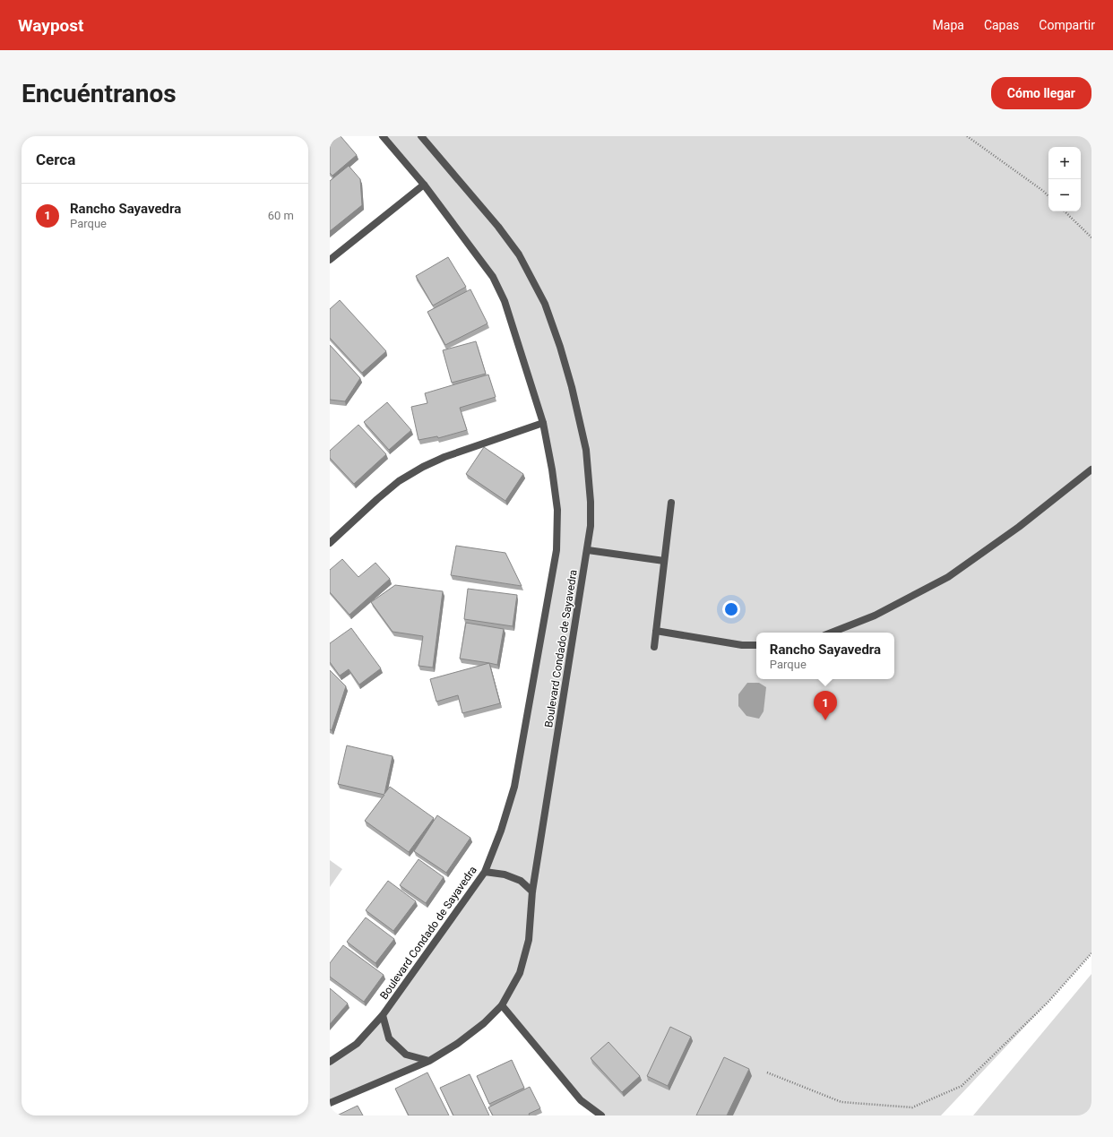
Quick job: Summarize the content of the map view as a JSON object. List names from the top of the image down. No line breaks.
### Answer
{"streets":{"street":["Boulevard Condado de Sayavedra"]},"page":{"header":"Waypost","nav":["Mapa","Capas","Compartir"],"buttons":"Cómo llegar","title":"Encuéntranos","heading":"Cerca","map_buttons":["+","−"],"list":[{"mark":"1","name":"Rancho Sayavedra","note":"Parque","value":"60 m"}],"popup":["Rancho Sayavedra","Parque"],"pins":"1"}}
